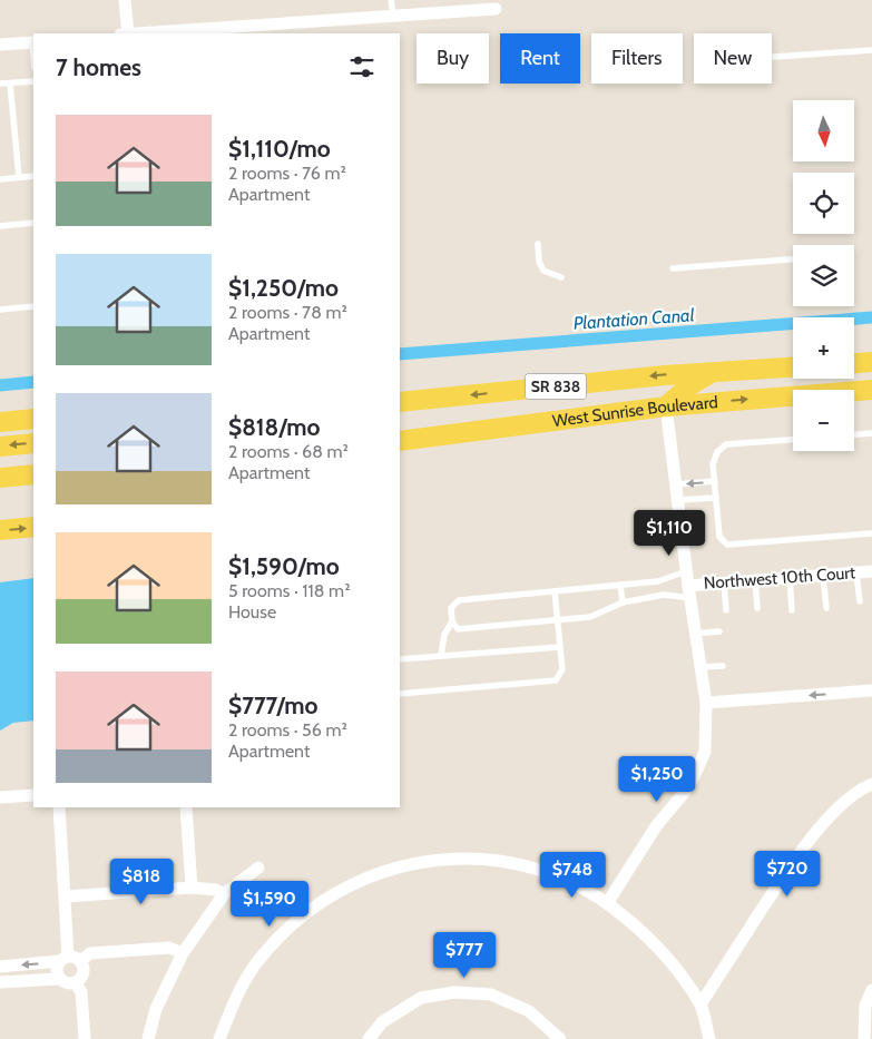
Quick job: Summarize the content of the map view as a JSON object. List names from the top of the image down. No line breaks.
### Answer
{"streets":{"main road":["SR 838","West Sunrise Boulevard"],"street":["Northwest 10th Court"]},"water":["Plantation Canal"],"north":"bottom","page":{"chip":["Buy","Rent","Filters","New"],"heading":"7 homes","map_buttons":["+","−"],"list":[{"name":"$1,110/mo","note":"2 rooms · 76 m² · Apartment"},{"name":"$1,250/mo","note":"2 rooms · 78 m² · Apartment"},{"name":"$818/mo","note":"2 rooms · 68 m² · Apartment"},{"name":"$1,590/mo","note":"5 rooms · 118 m² · House"},{"name":"$777/mo","note":"2 rooms · 56 m² · Apartment"}],"price":["$1,110","$1,250","$720","$748","$818","$1,590","$777"]}}
